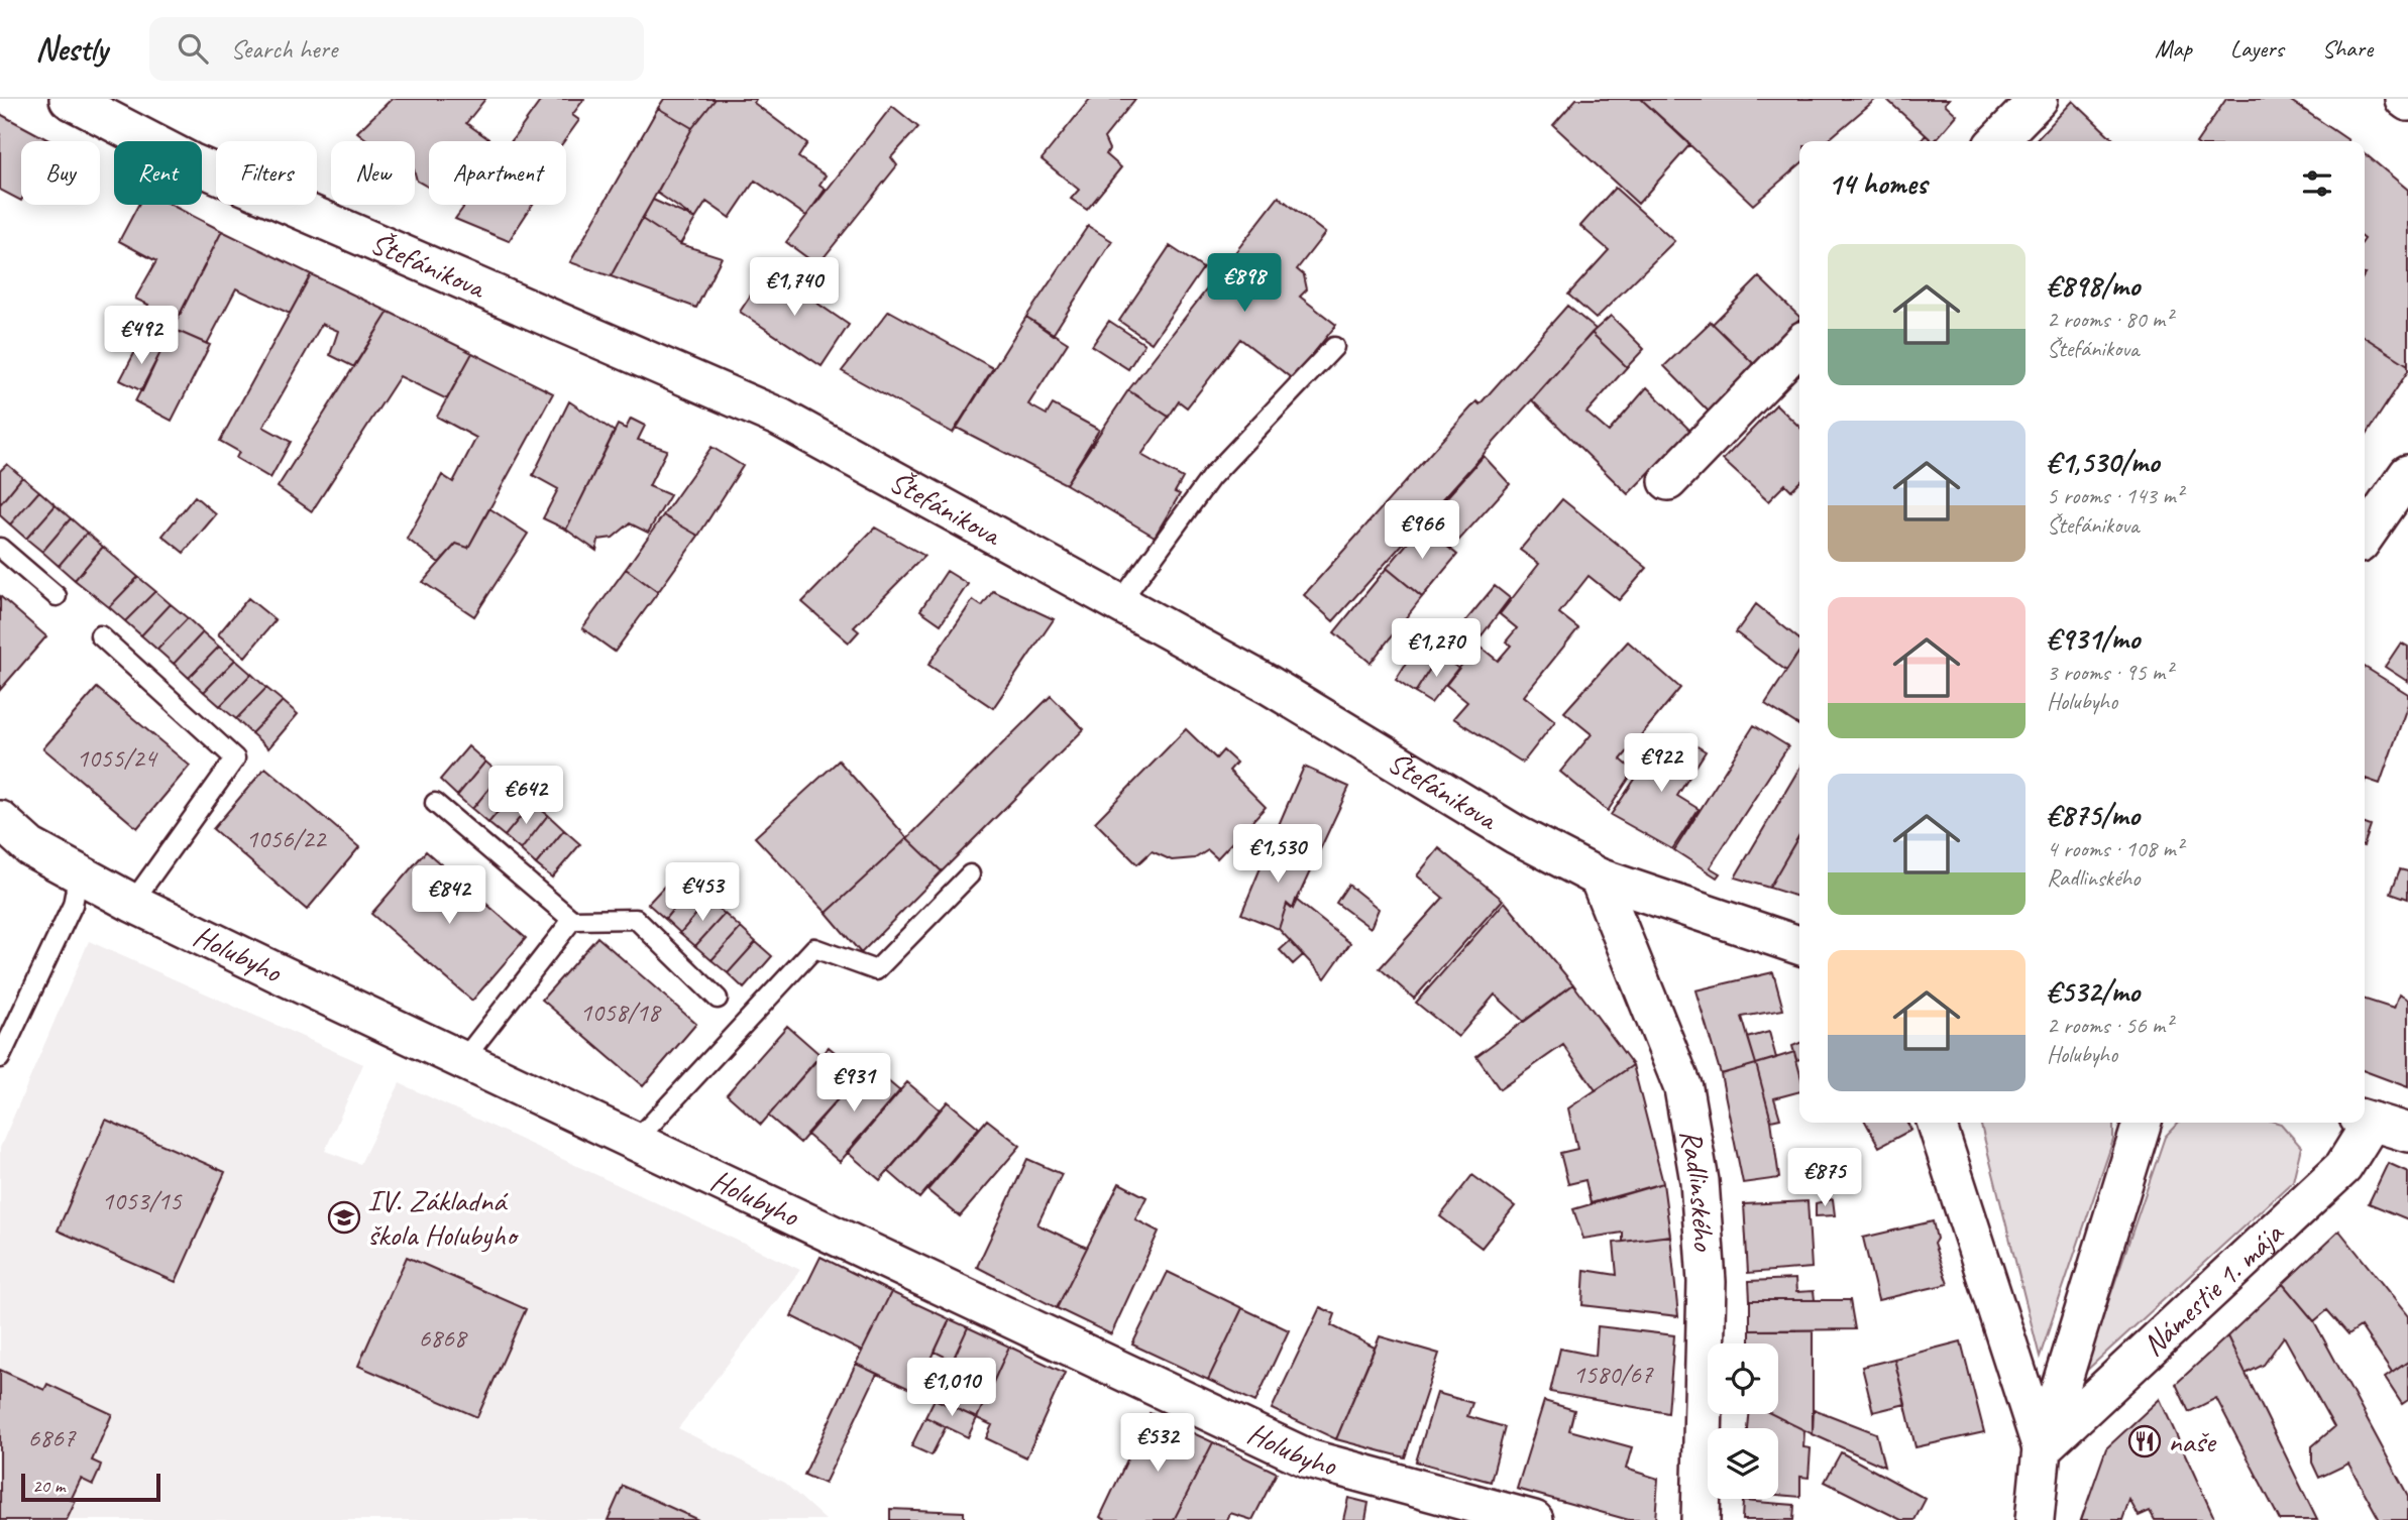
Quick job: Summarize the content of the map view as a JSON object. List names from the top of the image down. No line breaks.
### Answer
{"streets":{"street":["Štefánikova","Holubyho","Radlinského","Námestie 1. mája"]},"crossings":[["Štefánikova","Radlinského"]],"places":{"school or university":["IV. Základná škola Holubyho"],"restaurant":["naše"]},"house_numbers":["1055/24","1056/22","1058/18","1053/15","6868","1580/67","6867"],"scale_bar":"20 m","page":{"header":"Nestly","search":"Search here","nav":["Map","Layers","Share"],"chip":["Buy","Rent","Filters","New","Apartment"],"heading":"14 homes","list":[{"name":"€898/mo","note":"2 rooms · 80 m² · Štefánikova"},{"name":"€1,530/mo","note":"5 rooms · 143 m² · Štefánikova"},{"name":"€931/mo","note":"3 rooms · 95 m² · Holubyho"},{"name":"€875/mo","note":"4 rooms · 108 m² · Radlinského"},{"name":"€532/mo","note":"2 rooms · 56 m² · Holubyho"}],"price":["€898","€1,740","€492","€966","€1,270","€922","€642","€1,530","€453","€842","€931","€875","€1,010","€532"],"scale":"20 m"}}
